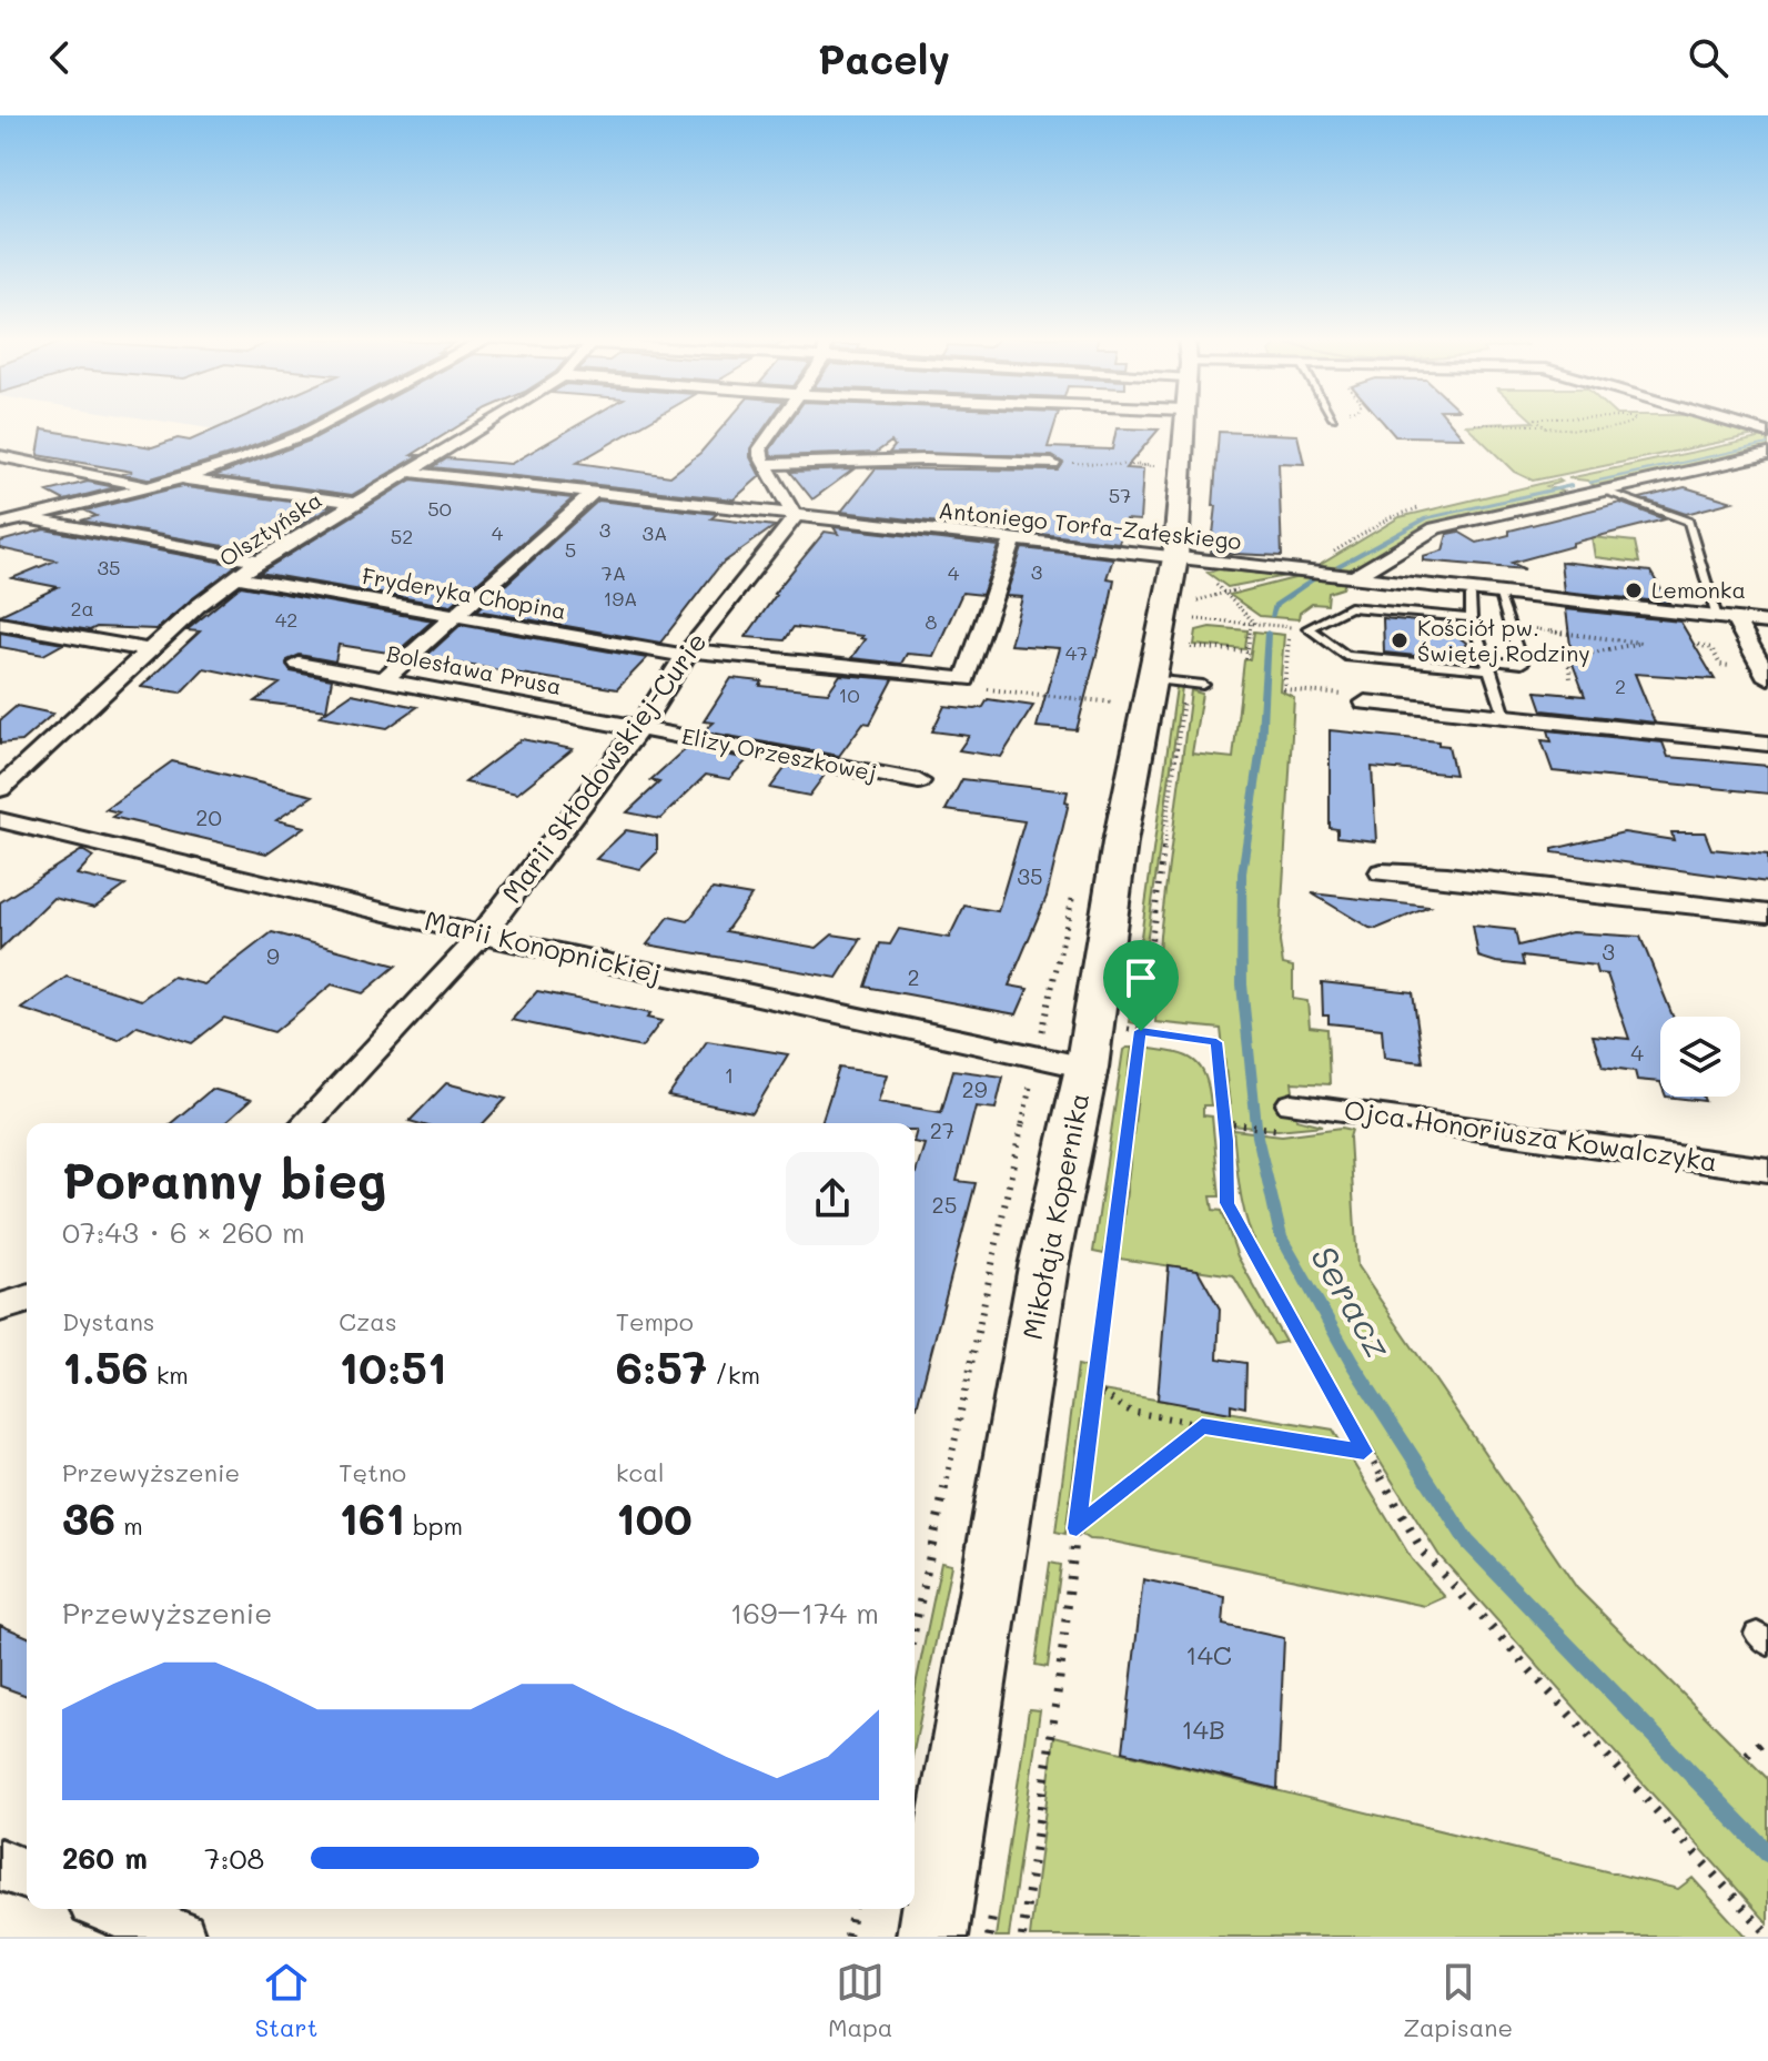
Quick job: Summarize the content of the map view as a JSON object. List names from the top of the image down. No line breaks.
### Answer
{"streets":{"street":["Antoniego Torfa-Załęskiego","Olsztyńska","Fryderyka Chopina","Bolesława Prusa","Elizy Orzeszkowej","Marii Skłodowskiej-Curie","Marii Konopnickiej","Ojca Honoriusza Kowalczyka","Mikołaja Kopernika"]},"crossings":[["Antoniego Torfa-Załęskiego","Olsztyńska"],["Antoniego Torfa-Załęskiego","Marii Skłodowskiej-Curie"],["Antoniego Torfa-Załęskiego","Mikołaja Kopernika"],["Olsztyńska","Fryderyka Chopina"],["Fryderyka Chopina","Marii Skłodowskiej-Curie"],["Bolesława Prusa","Elizy Orzeszkowej"],["Bolesława Prusa","Marii Skłodowskiej-Curie"],["Elizy Orzeszkowej","Marii Skłodowskiej-Curie"],["Marii Skłodowskiej-Curie","Marii Konopnickiej"],["Marii Konopnickiej","Mikołaja Kopernika"]],"water":["Seracz"],"places":["Lemonka","Kościół pw. Świętej Rodziny"],"house_numbers":["57","50","3","4","3A","52","5","35","3","7A","4","19A","2a","42","8","47","2","10","20","35","3","9","2","4","1","29","27","25","14C","14B"],"page":{"header":"Pacely","heading":["Poranny bieg","07:43 · 6 × 260 m"],"stats":[["Dystans","1.56 km"],["Czas","10:51"],["Tempo","6:57 /km"],["Przewyższenie","36 m"],["Tętno","161 bpm"],["kcal","100"]],"chart":["Przewyższenie","169–174 m"],"list":[{"name":"260 m","note":"7:08"}],"tabs":["Start","Mapa","Zapisane"]}}
